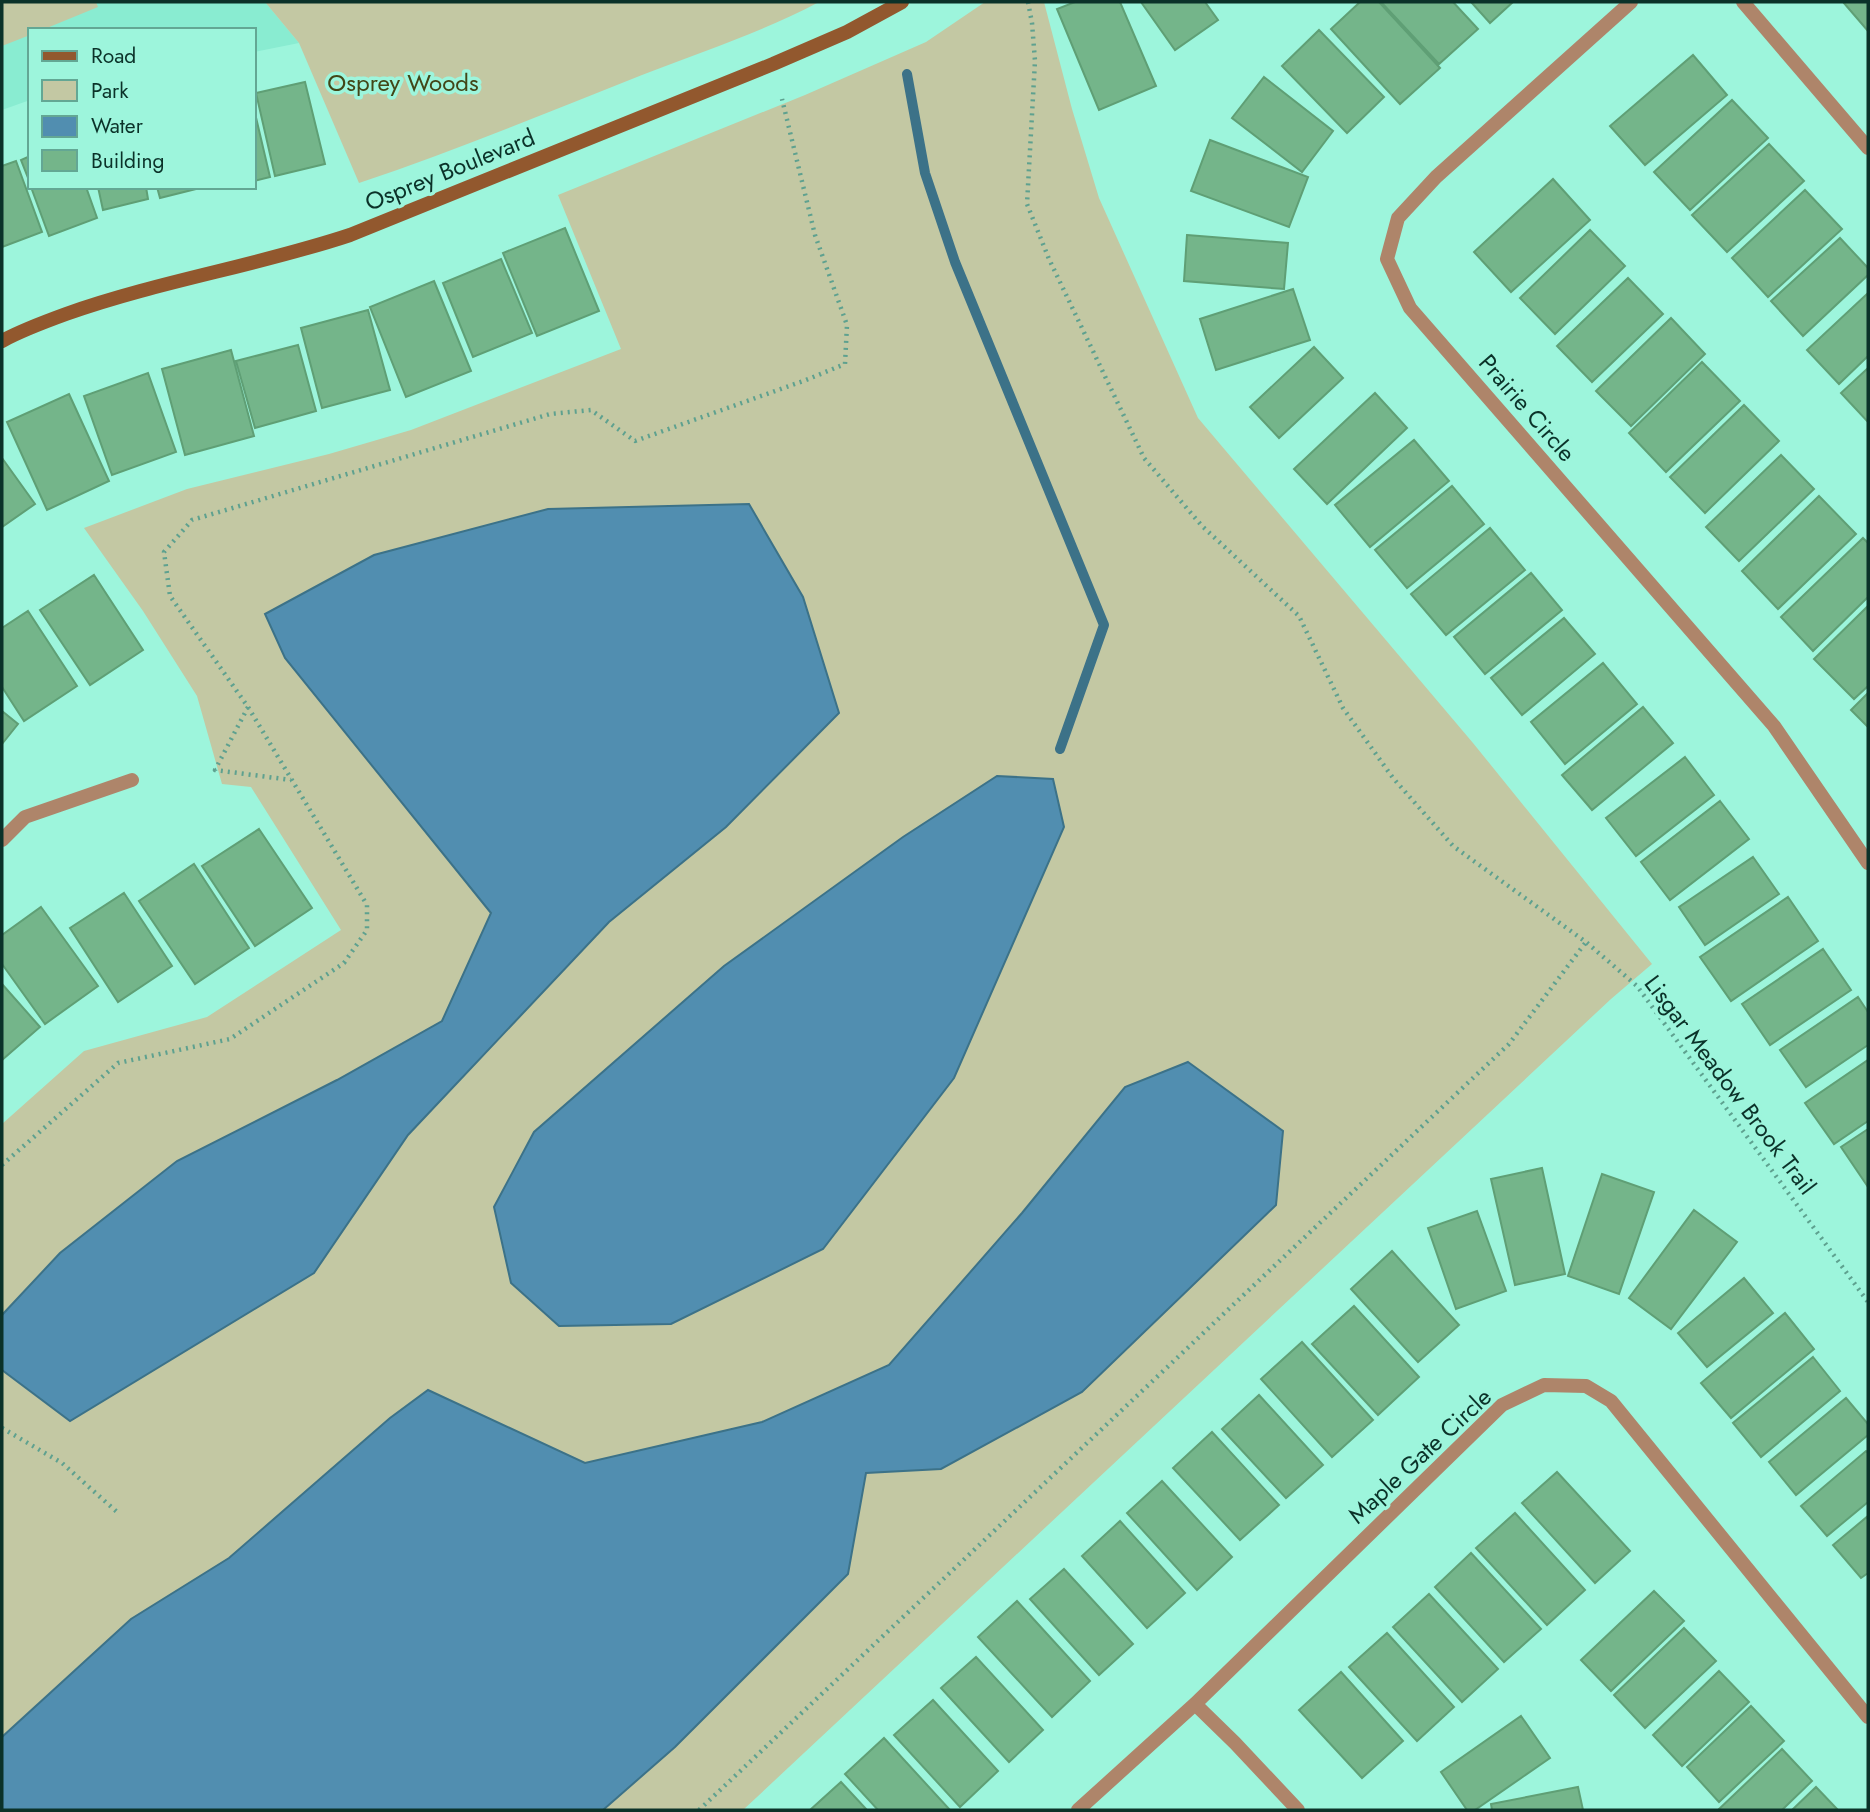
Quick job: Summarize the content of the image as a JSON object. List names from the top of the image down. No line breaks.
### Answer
{"streets":{"street":["Osprey Boulevard","Prairie Circle","Maple Gate Circle"],"path":["Lisgar Meadow Brook Trail"]},"parks":["Osprey Woods"],"legend":["Road","Park","Water","Building"]}
